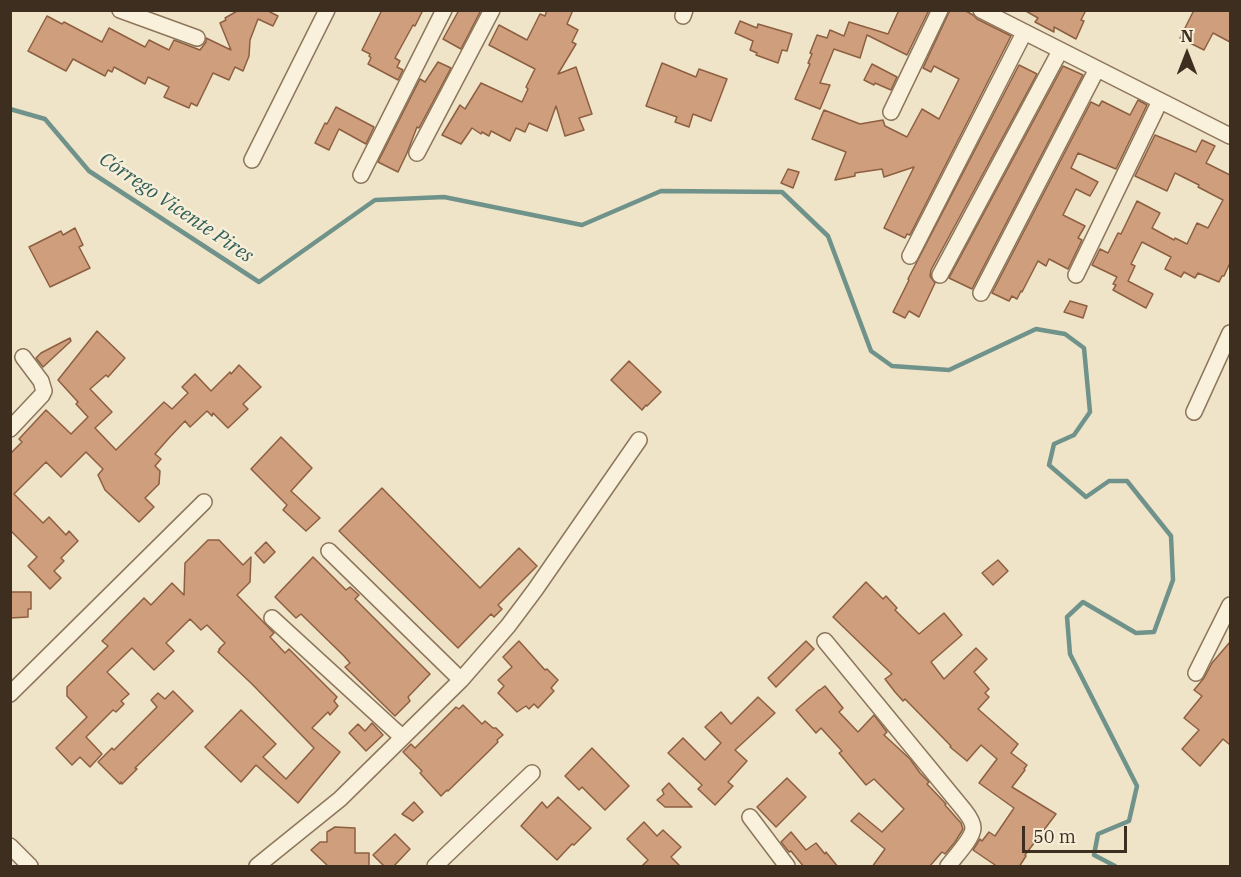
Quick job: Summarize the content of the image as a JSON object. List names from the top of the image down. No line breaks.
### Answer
{"water":["Córrego Vicente Pires"],"scale_bar":"50 m","north":"top"}
